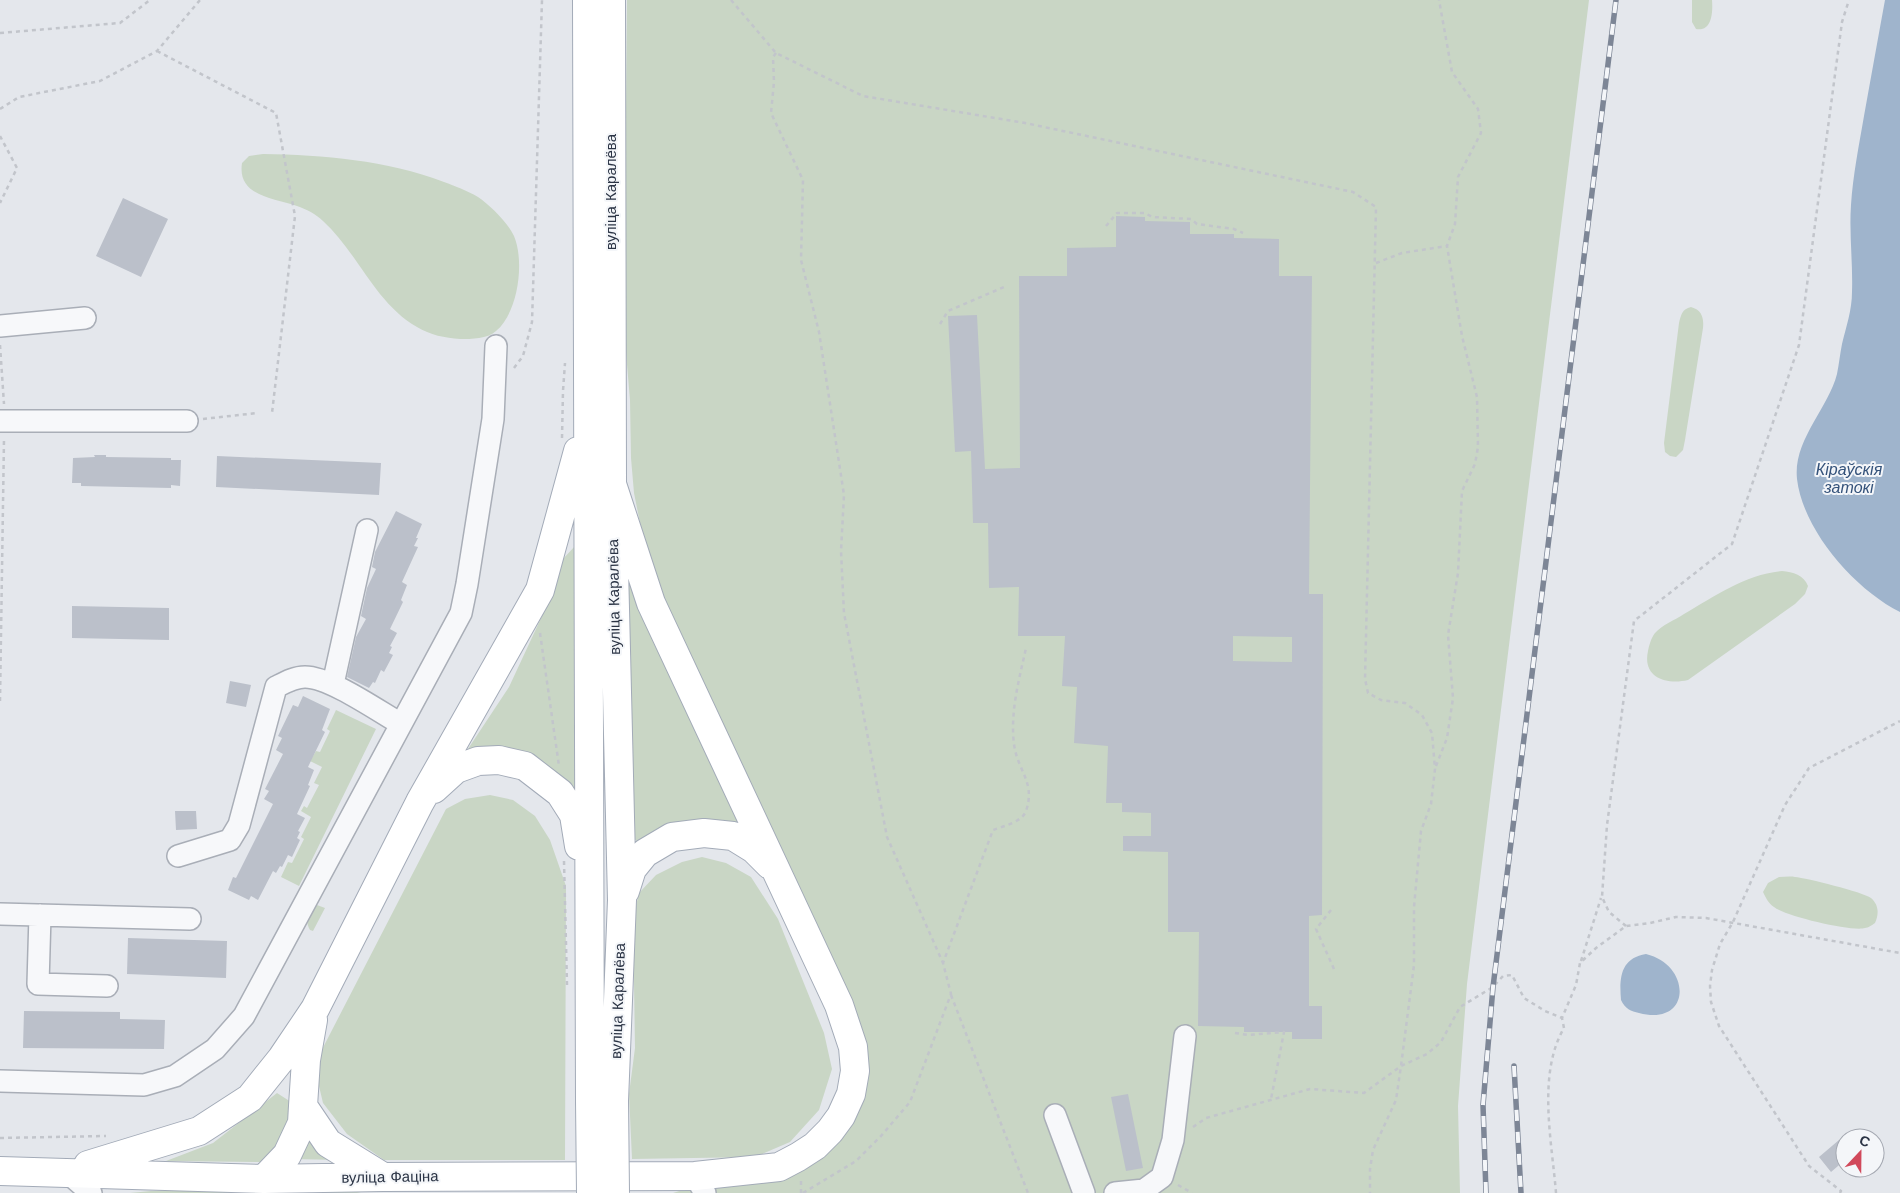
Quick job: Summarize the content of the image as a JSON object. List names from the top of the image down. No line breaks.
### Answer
{"streets":{"main road":["вуліца Каралёва","вуліца Фаціна"]},"water":["Кіраўскія затокі"],"north":"top"}
